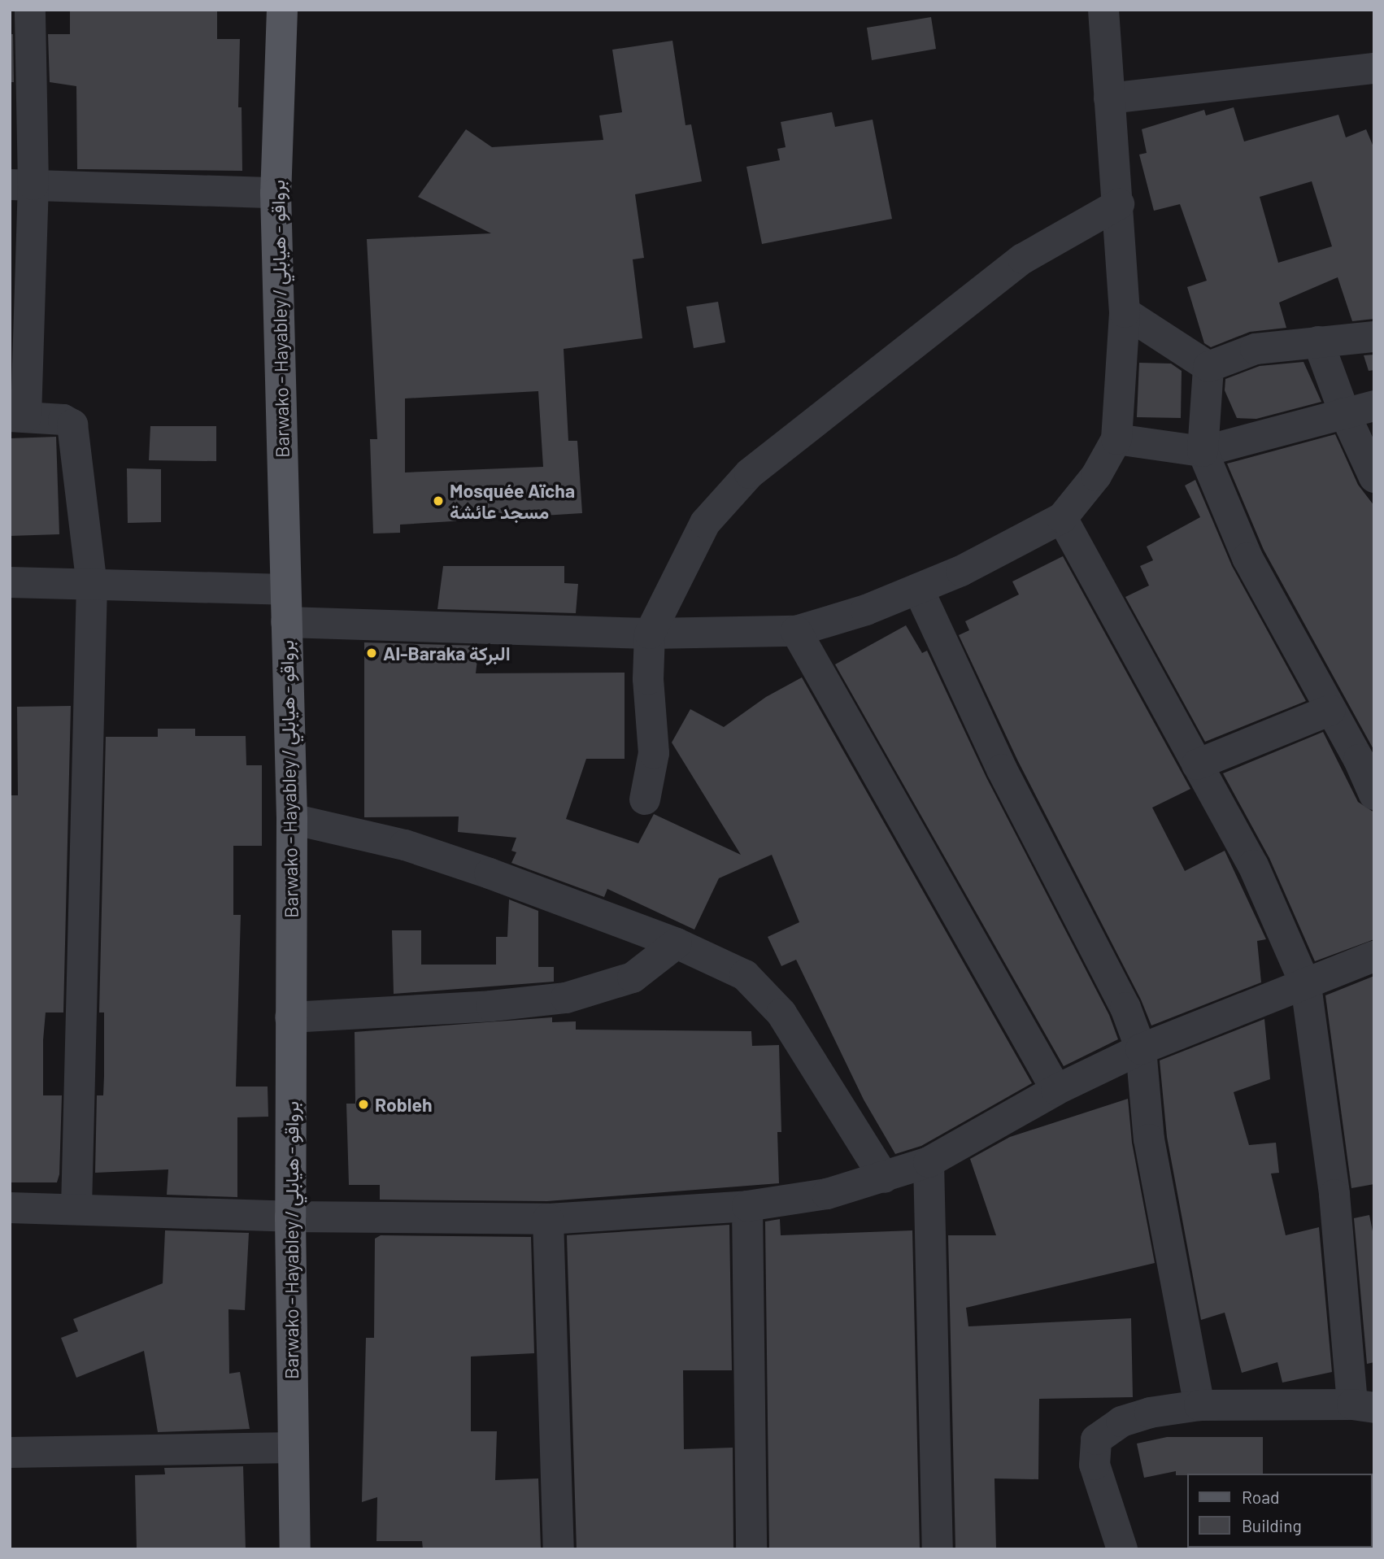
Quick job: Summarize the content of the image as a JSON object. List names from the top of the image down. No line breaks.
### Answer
{"streets":{"main road":["Barwako - Hayabley / برواقو - هيابلي"]},"places":["Mosquée Aïcha مسجد عائشة","Al-Baraka البركة","Robleh"],"legend":["Road","Building"]}
